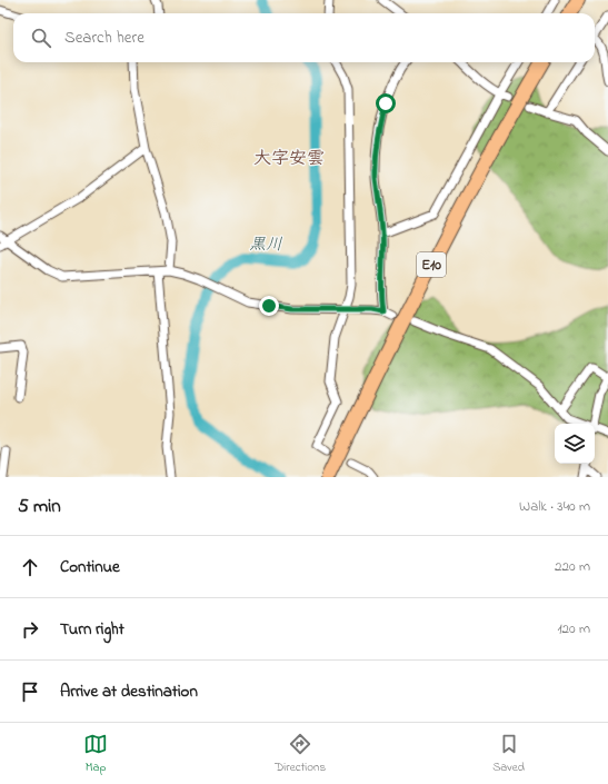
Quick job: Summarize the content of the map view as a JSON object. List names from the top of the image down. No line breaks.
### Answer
{"streets":{"highway":["E10"]},"districts":["大字安雲"],"water":["黒川"],"page":{"search":"Search here","heading":["5 min","Walk · 340 m"],"list":[["Continue","220 m"],["Turn right","120 m"],"Arrive at destination"],"nav":["Map","Directions","Saved"]}}
